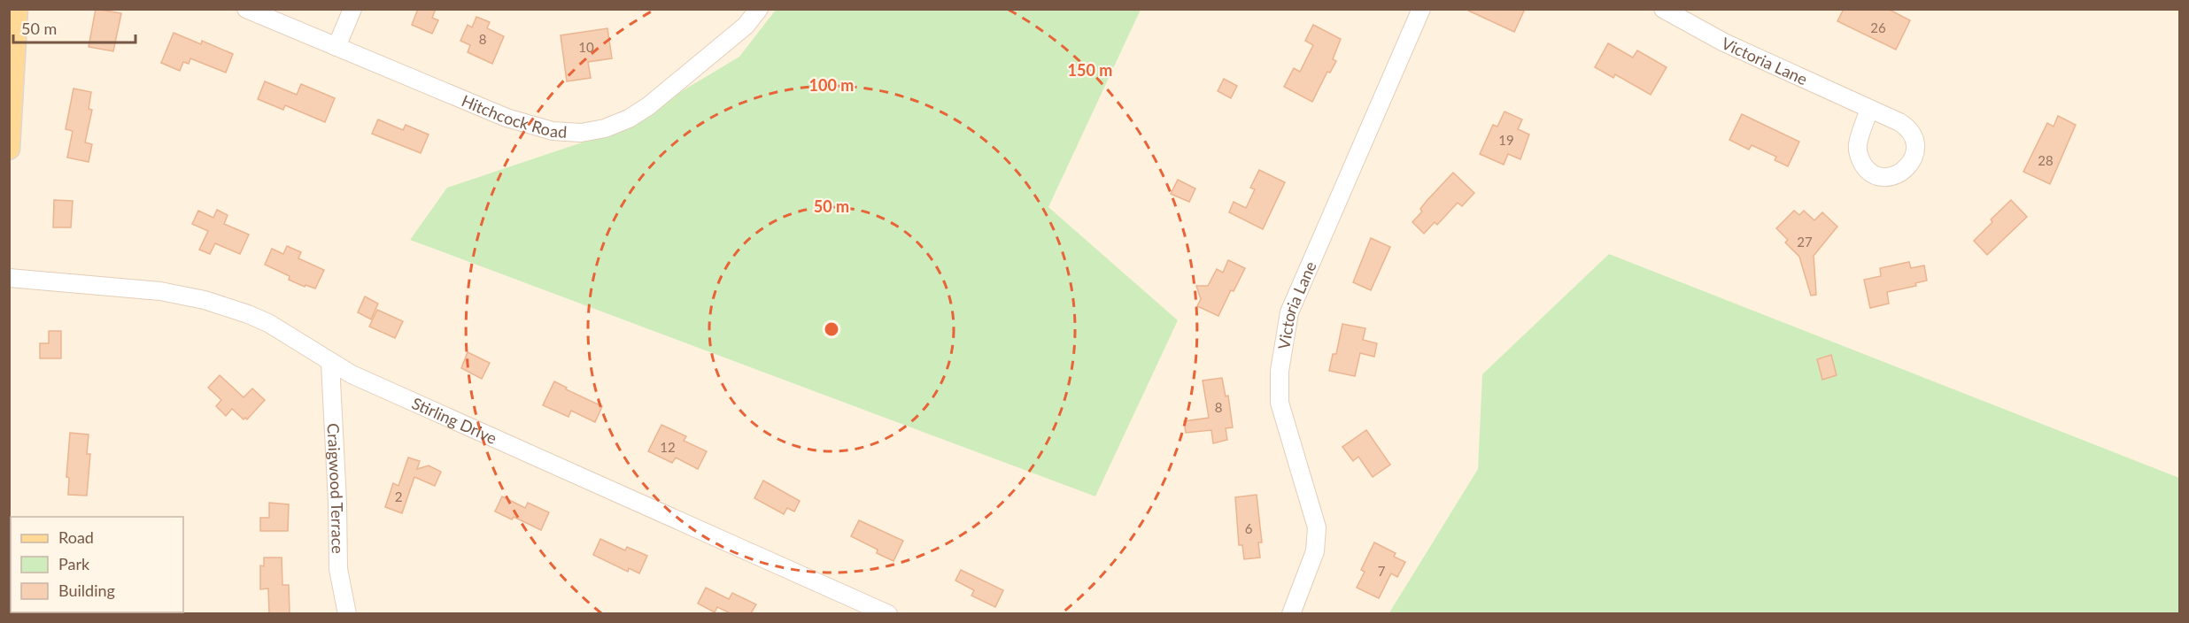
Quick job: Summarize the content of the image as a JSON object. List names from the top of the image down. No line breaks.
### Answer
{"streets":{"street":["Victoria Lane","Hitchcock Road","Stirling Drive","Craigwood Terrace"]},"crossings":[["Stirling Drive","Craigwood Terrace"]],"house_numbers":["26","8","10","19","28","27","8","12","2","6","7"],"legend":["Road","Park","Building"],"scale_bar":"50 m","rings":["150 m","100 m","50 m"]}
